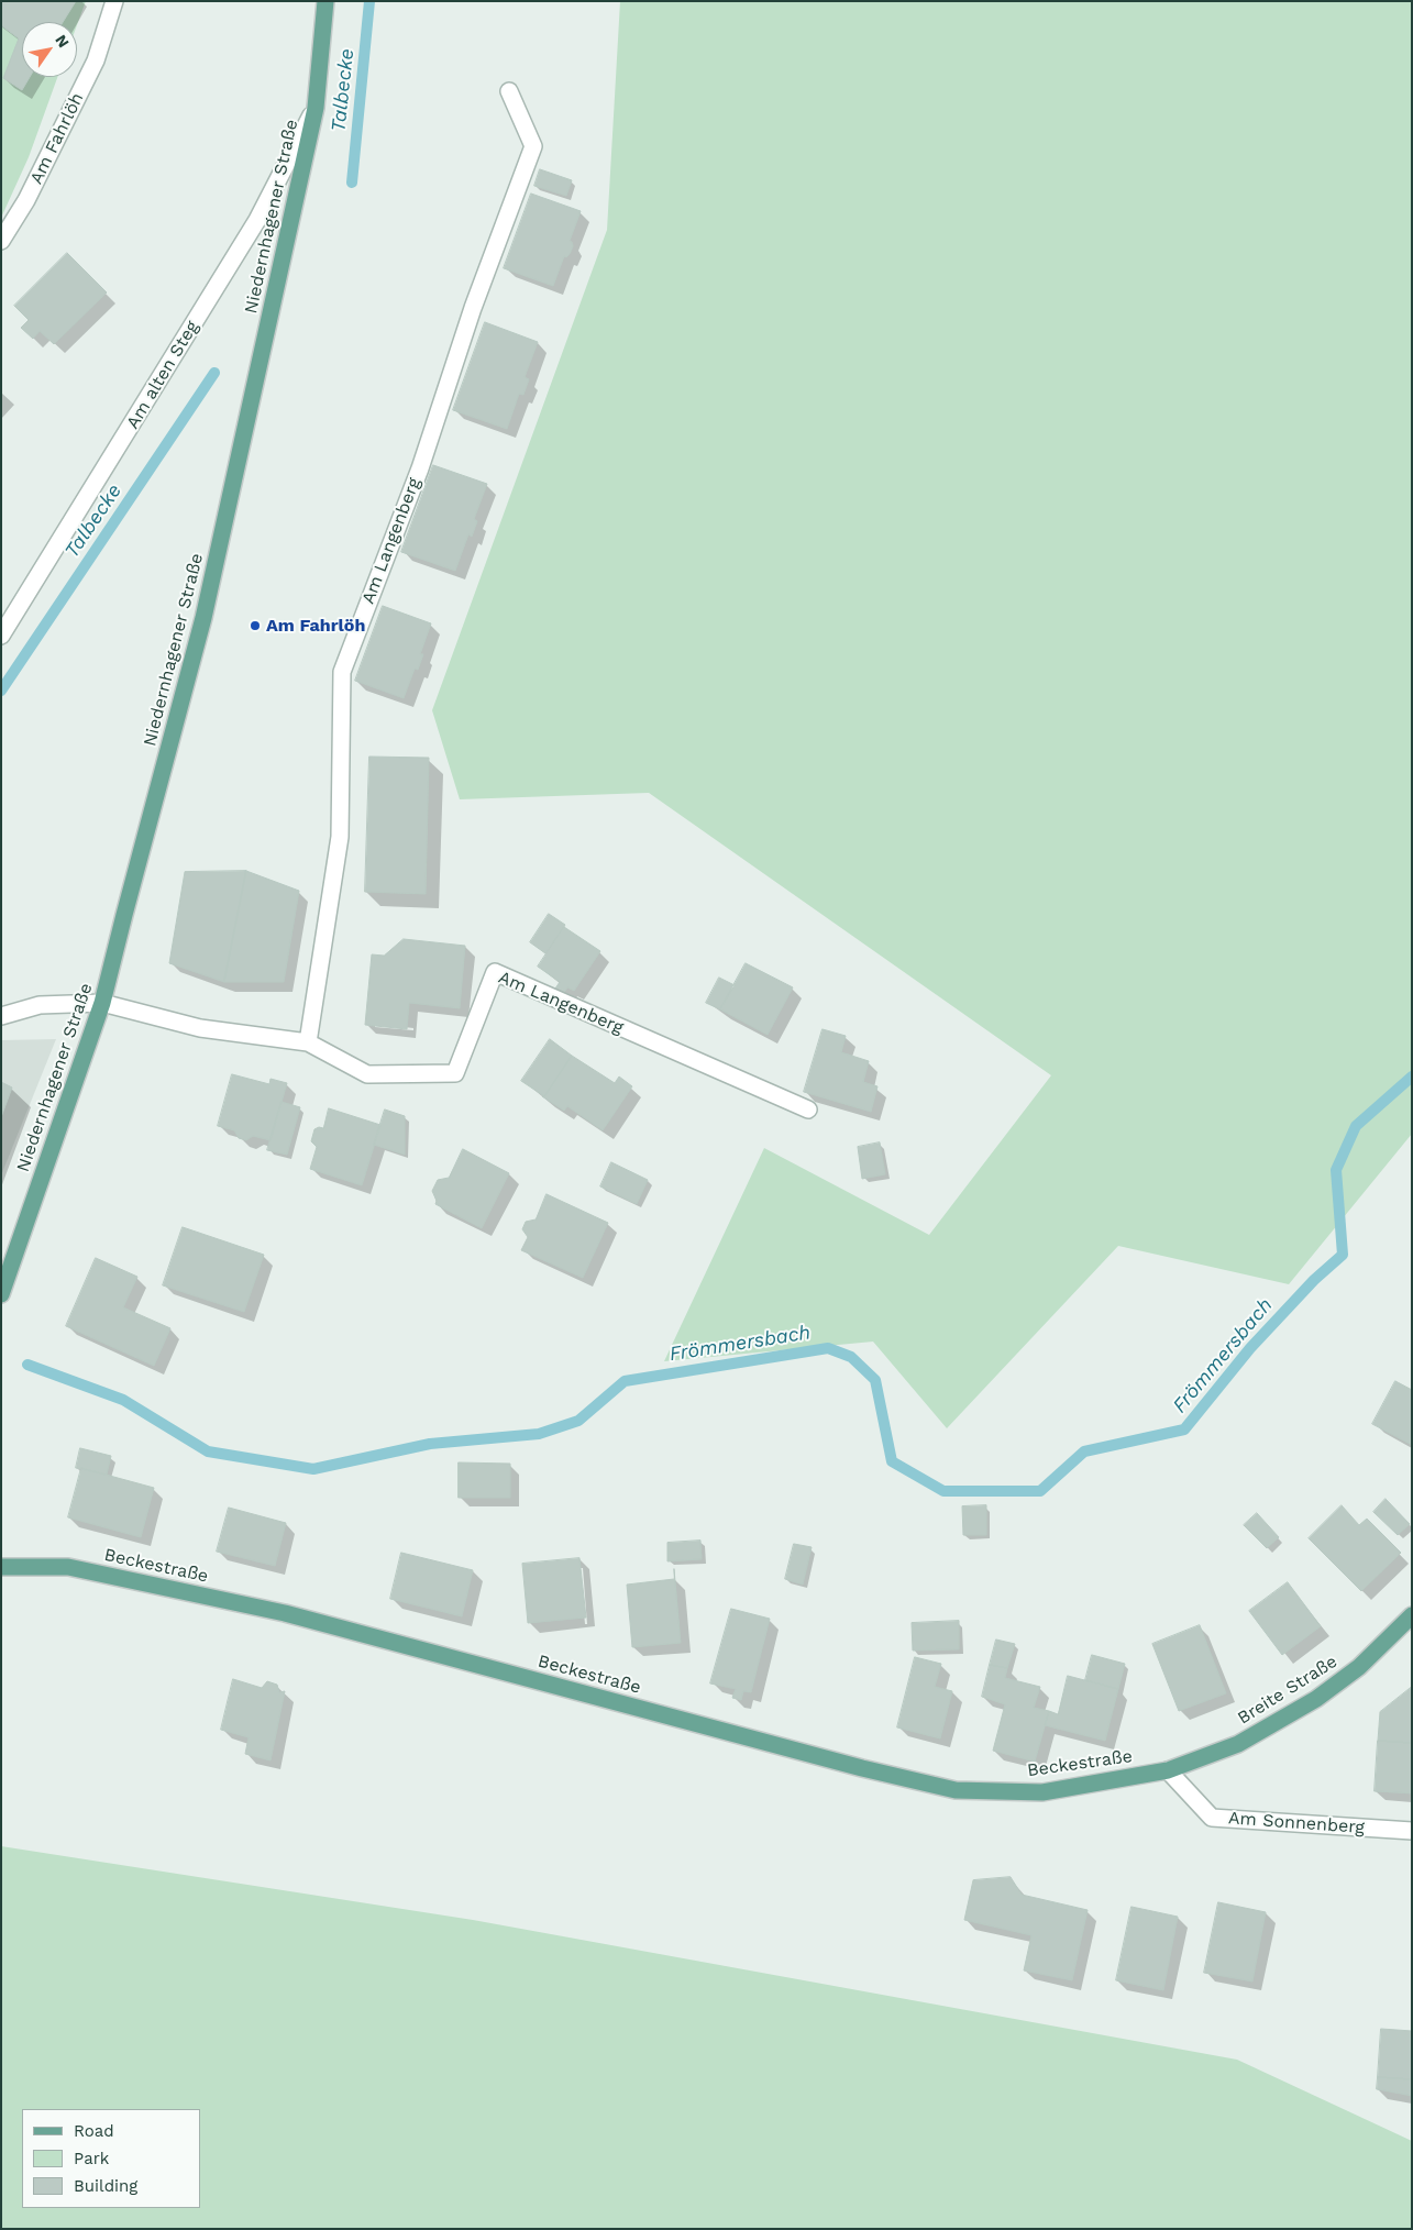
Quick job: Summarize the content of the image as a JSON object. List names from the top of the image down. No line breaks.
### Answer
{"streets":{"main road":["Niedernhagener Straße","Beckestraße","Breite Straße"],"street":["Am Fahrlöh","Am alten Steg","Am Langenberg","Am Sonnenberg"]},"crossings":[["Niedernhagener Straße","Am alten Steg"],["Niedernhagener Straße","Am Langenberg"],["Beckestraße","Breite Straße"],["Beckestraße","Am Sonnenberg"],["Breite Straße","Am Sonnenberg"]],"water":["Talbecke","Frömmersbach"],"places":["Am Fahrlöh"],"legend":["Road","Park","Building"],"north":"top right"}
